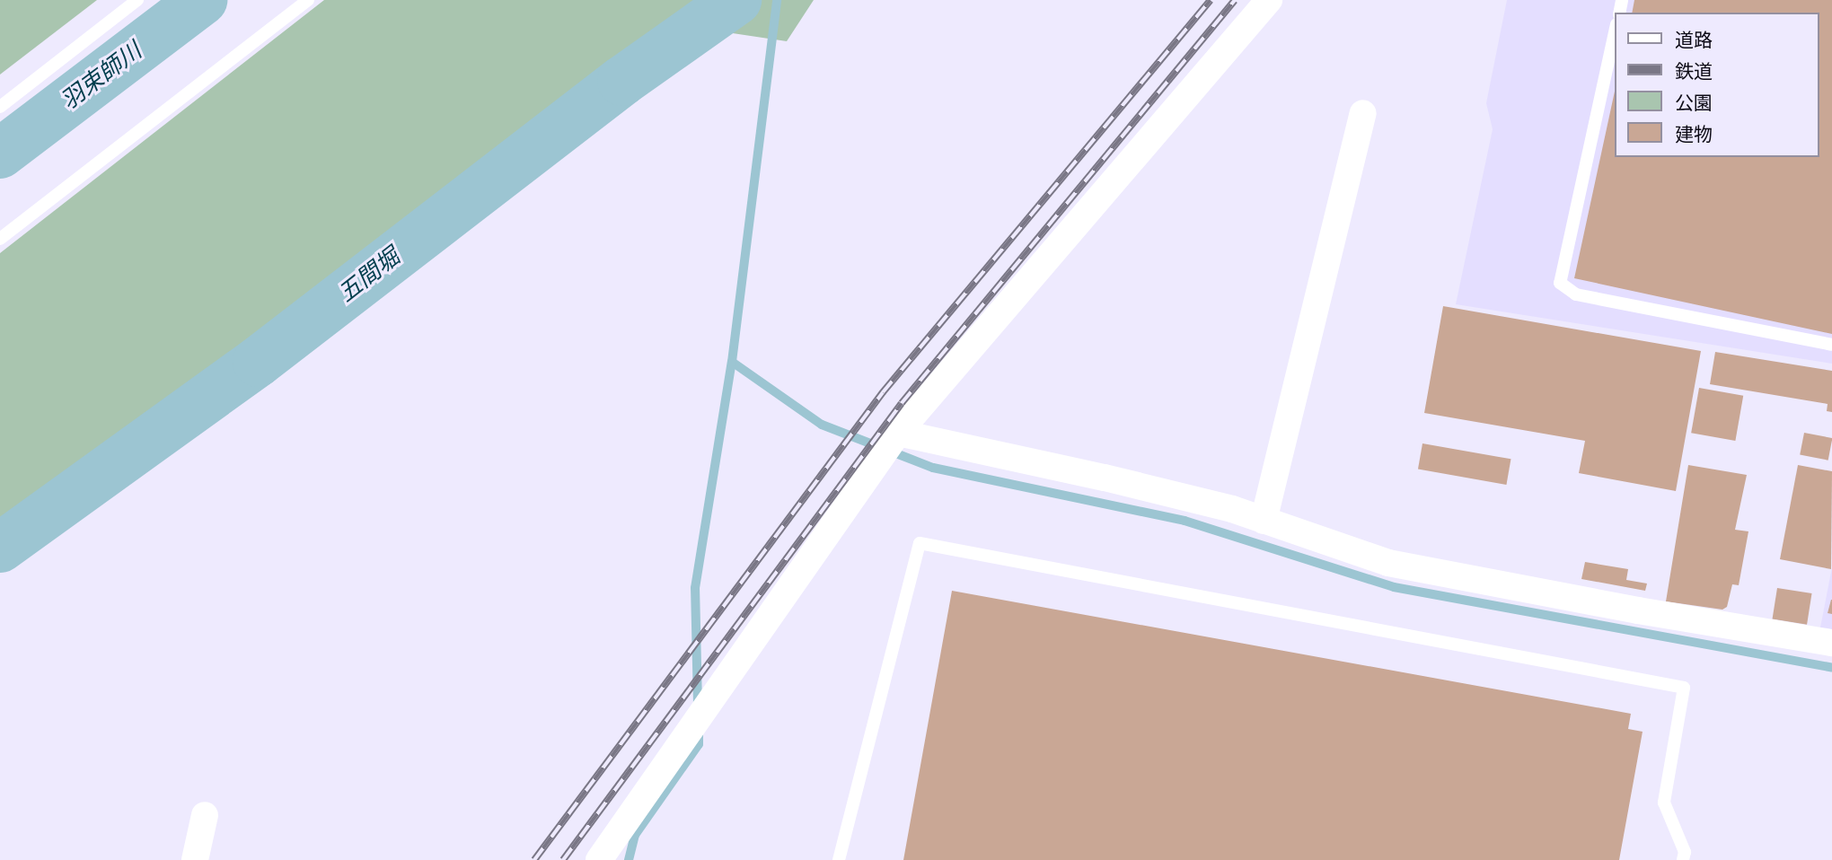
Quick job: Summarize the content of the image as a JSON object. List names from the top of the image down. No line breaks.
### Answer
{"water":["羽束師川","五間堀"],"legend":["道路","鉄道","公園","建物"]}
